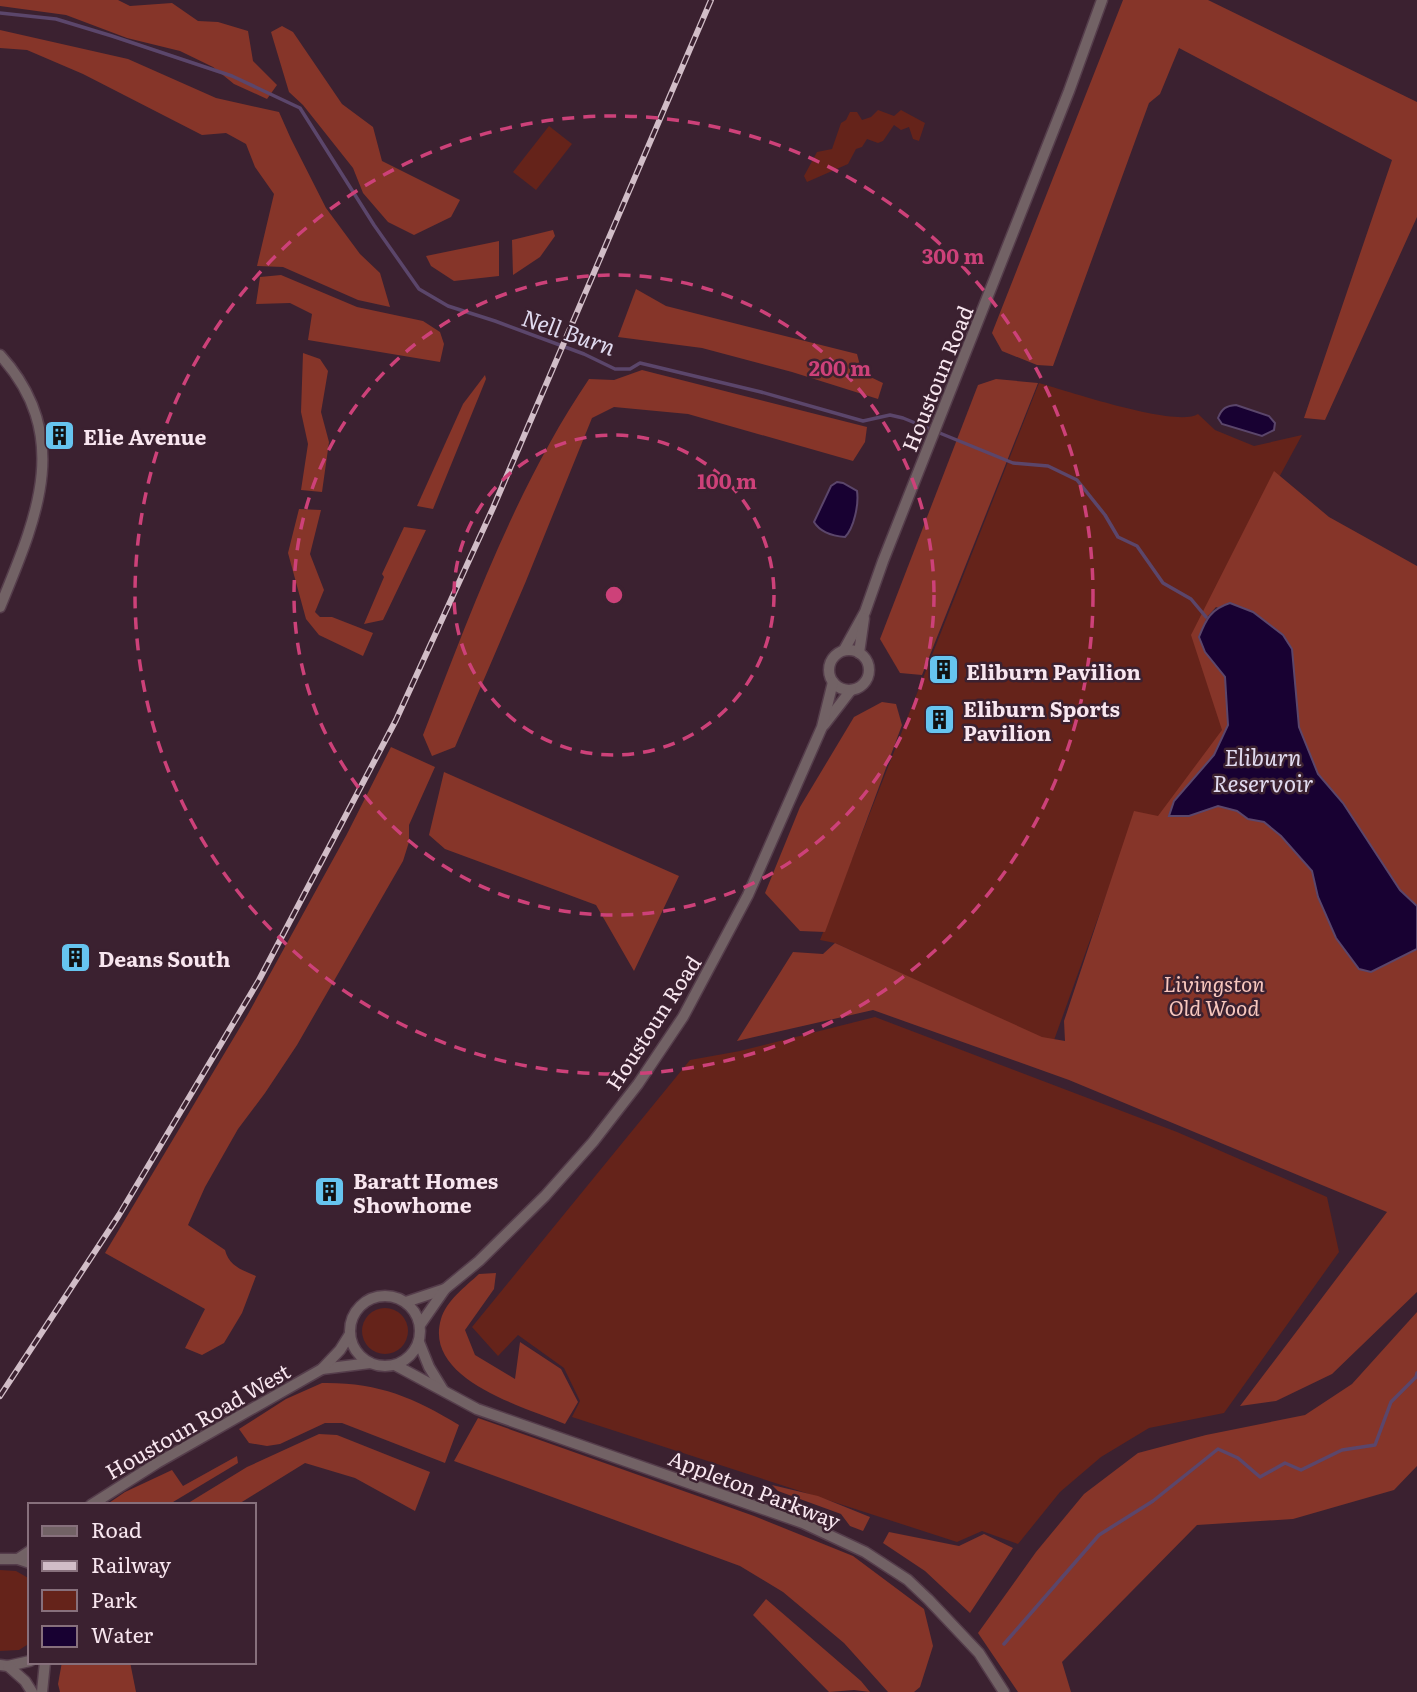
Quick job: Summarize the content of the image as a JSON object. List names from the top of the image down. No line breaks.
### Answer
{"streets":{"street":["Houstoun Road","Houstoun Road West","Appleton Parkway"]},"crossings":[["Houstoun Road","Houstoun Road West"],["Houstoun Road","Appleton Parkway"],["Houstoun Road West","Appleton Parkway"]],"water":["Nell Burn","Eliburn Reservoir"],"parks":["Livingston Old Wood"],"places":{"building":["Elie Avenue","Eliburn Pavilion","Eliburn Sports Pavilion","Deans South","Baratt Homes Showhome"]},"legend":["Road","Railway","Park","Water"],"rings":["300 m","200 m","100 m"]}
